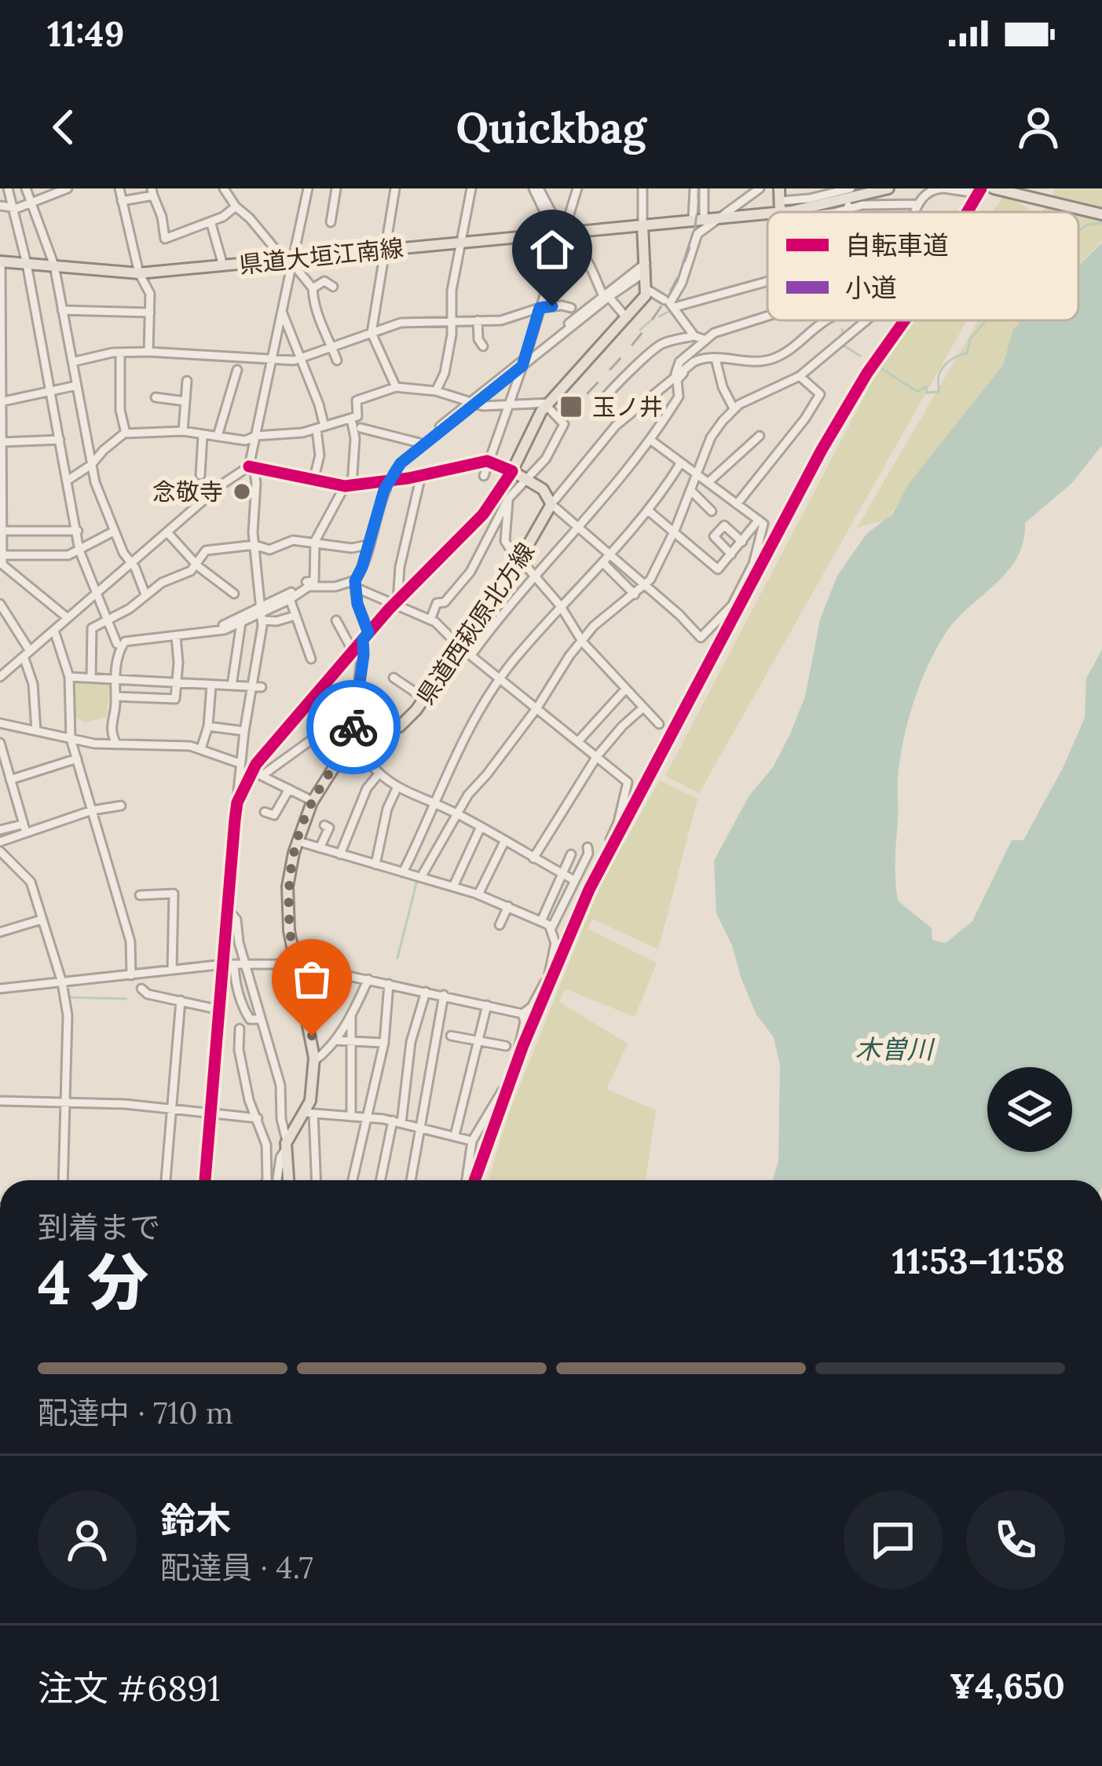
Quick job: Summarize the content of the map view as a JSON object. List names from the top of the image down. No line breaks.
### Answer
{"streets":{"main road":["県道大垣江南線","県道西萩原北方線"]},"water":["木曽川"],"places":{"transit":["玉ノ井"],"other":["念敬寺"]},"legend":["自転車道","小道"],"page":{"status":"11:49","header":"Quickbag","heading":["4 分","到着まで","11:53–11:58"],"panel":["鈴木","配達員 · 4.7","注文 #6891","¥4,650"],"bar":"配達中 · 710 m"}}
